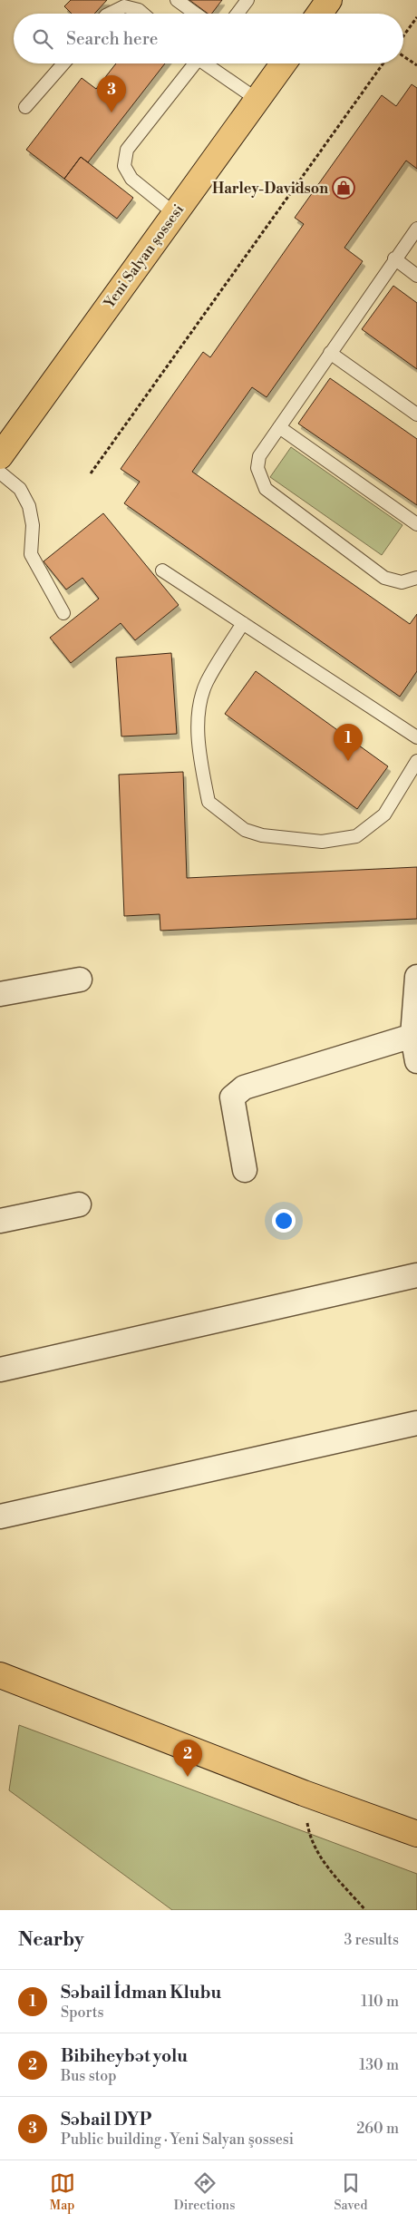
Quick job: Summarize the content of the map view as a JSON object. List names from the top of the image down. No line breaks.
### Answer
{"streets":{"highway":["Yeni Salyan şossesi"]},"places":{"shop":["Harley-Davidson"]},"page":{"search":"Search here","pins":["3","1","2"],"heading":["Nearby","3 results"],"list":[{"mark":"1","name":"Səbail İdman Klubu","note":"Sports","value":"110 m"},{"mark":"2","name":"Bibiheybət yolu","note":"Bus stop","value":"130 m"},{"mark":"3","name":"Səbail DYP","note":"Public building · Yeni Salyan şossesi","value":"260 m"}],"nav":["Map","Directions","Saved"]}}
